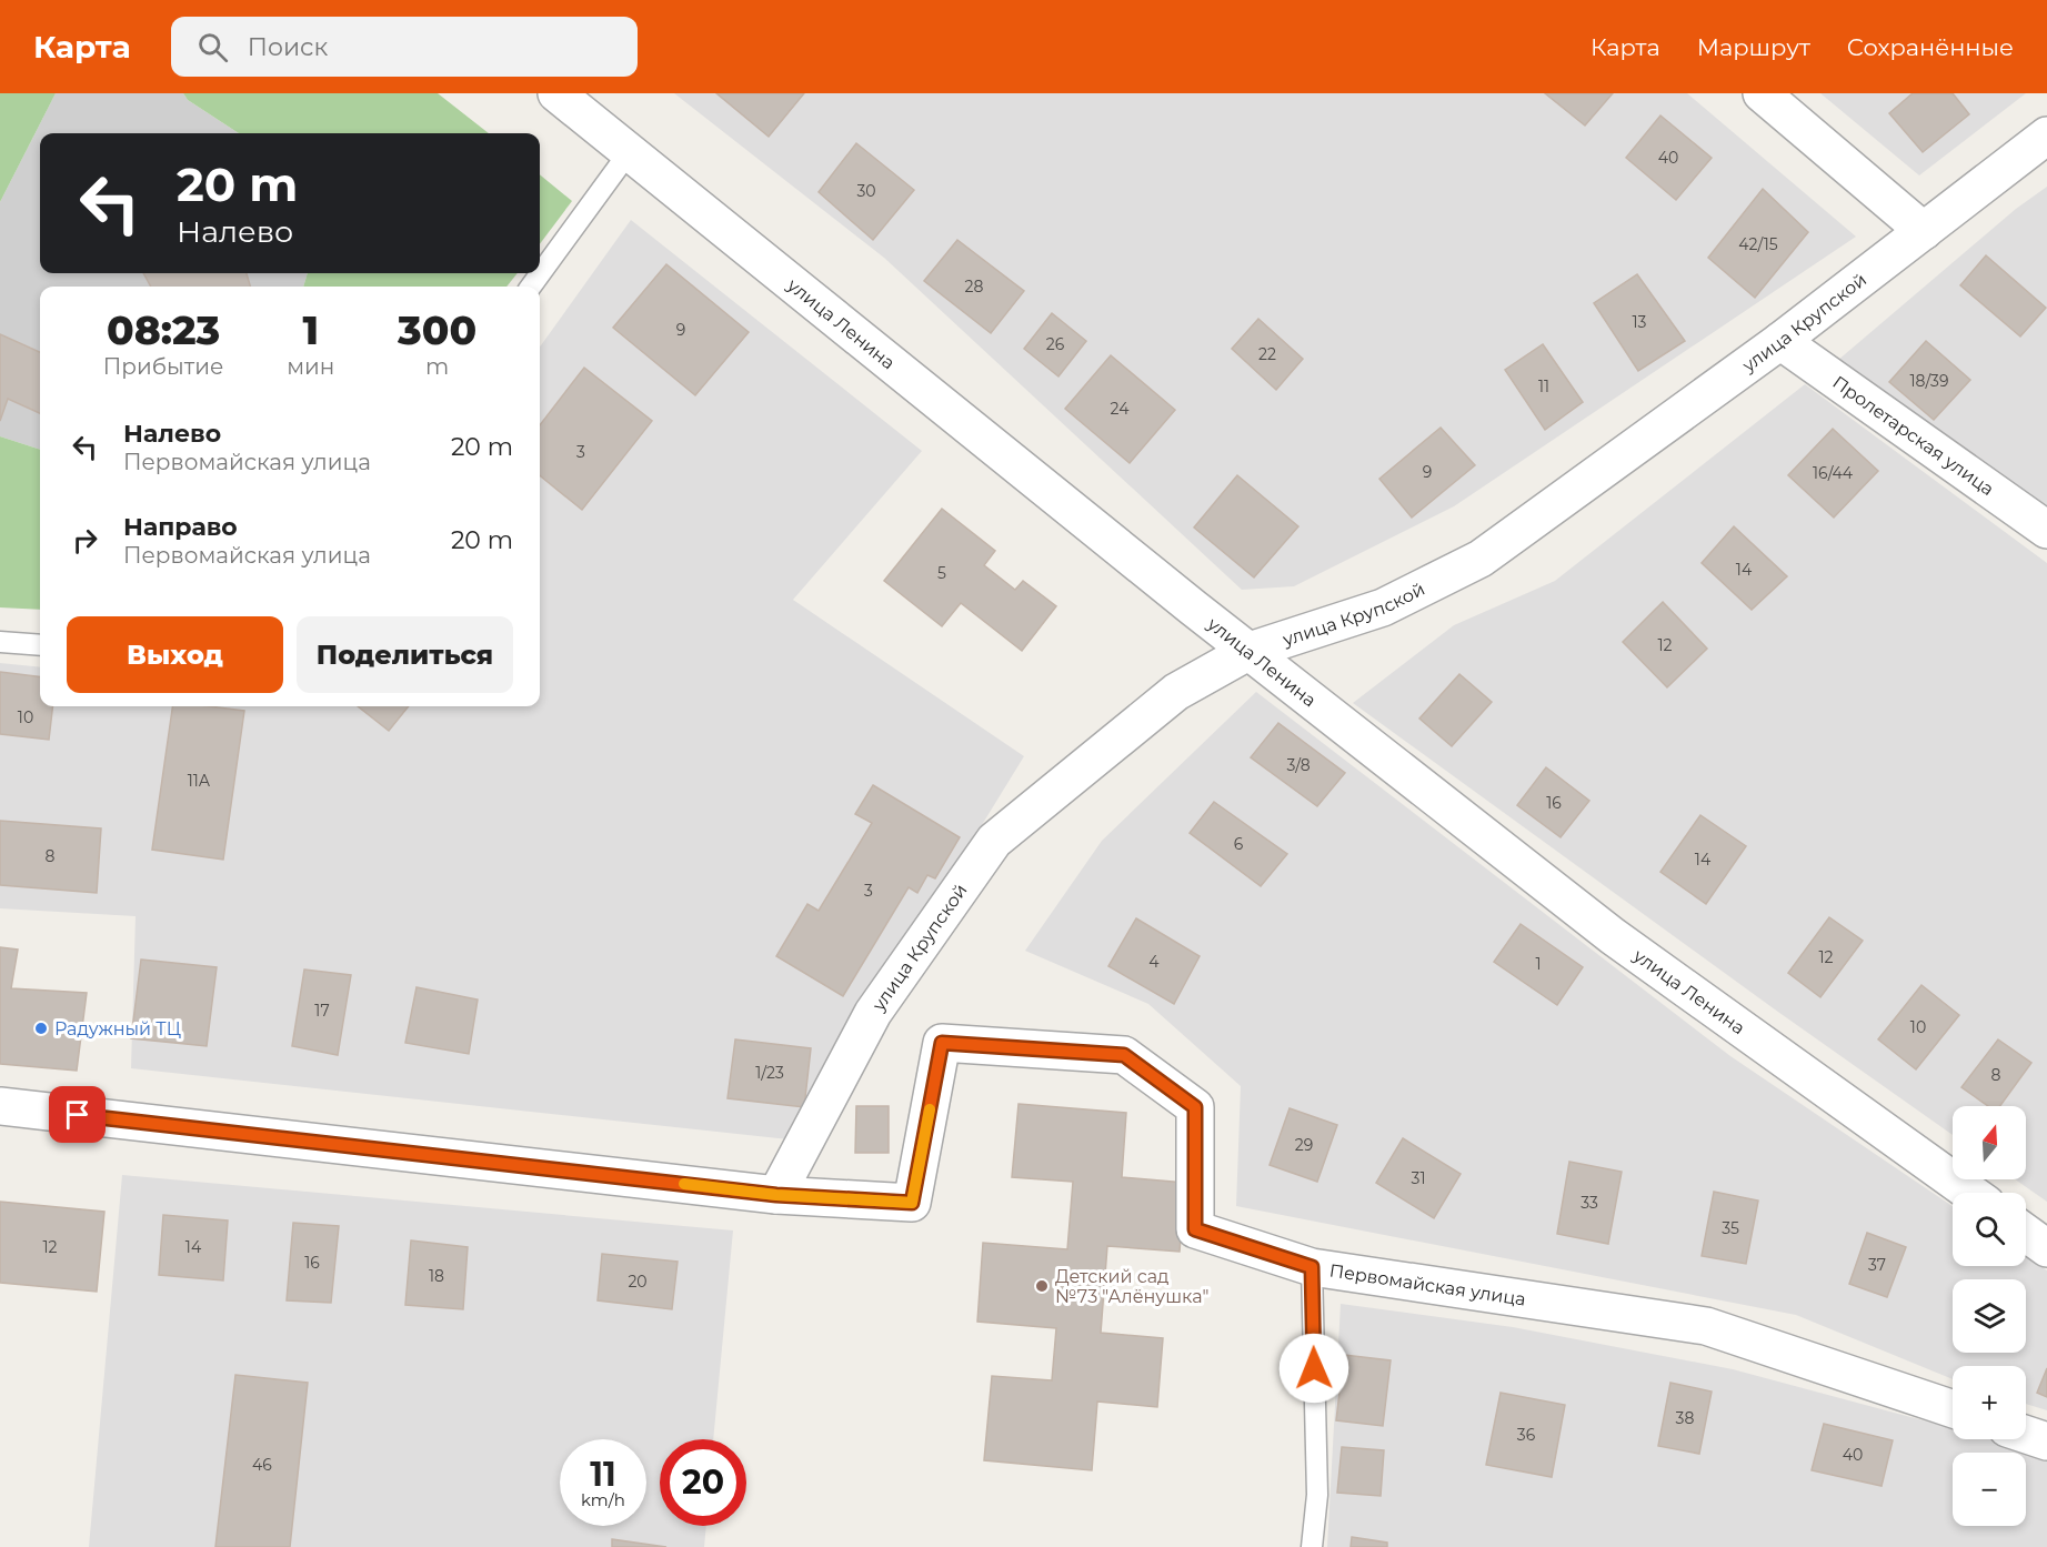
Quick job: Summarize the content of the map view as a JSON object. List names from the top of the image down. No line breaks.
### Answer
{"streets":{"street":["улица Крупской","улица Ленина","Пролетарская улица","Первомайская улица"]},"crossings":[["улица Крупской","улица Ленина"],["улица Крупской","Пролетарская улица"],["улица Крупской","Первомайская улица"]],"places":["Радужный ТЦ","Детский сад №73 \"Алёнушка\""],"house_numbers":["40","30","42/15","28","13","9","26","22","18/39","11","24","3","9","16/44","14","5","12","10","3/8","11А","16","6","8","14","3","12","4","1","17","10","1/23","8","29","31","33","35","12","14","16","37","18","20","38","36","40","46"],"north":"top","page":{"header":"Карта","search":"Поиск","nav":["Карта","Маршрут","Сохранённые"],"turn":["20 m","Налево"],"eta":["08:23","Прибытие","1","мин","300","m"],"list":[{"name":"Налево","note":"Первомайская улица","value":"20 m"},{"name":"Направо","note":"Первомайская улица","value":"20 m"}],"buttons":["Выход","Поделиться"],"map_buttons":["+","−"],"speed":"11 km/h","limit":"20"}}
